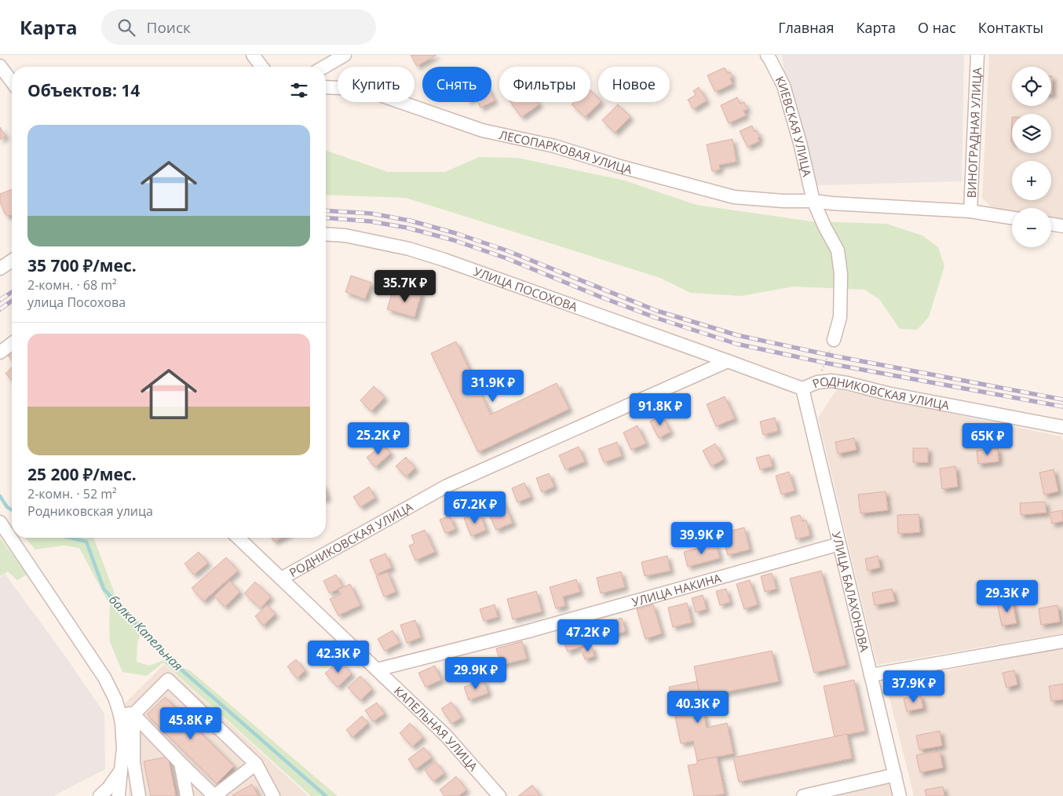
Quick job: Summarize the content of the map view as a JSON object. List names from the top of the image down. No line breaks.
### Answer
{"streets":{"street":["КИЕВСКАЯ УЛИЦА","ВИНОГРАДНАЯ УЛИЦА","ЛЕСОПАРКОВАЯ УЛИЦА","УЛИЦА ПОСОХОВА","РОДНИКОВСКАЯ УЛИЦА","УЛИЦА НАКИНА","УЛИЦА БАЛАХОНОВА","КАПЕЛЬНАЯ УЛИЦА"]},"crossings":[["КИЕВСКАЯ УЛИЦА","ЛЕСОПАРКОВАЯ УЛИЦА"],["ВИНОГРАДНАЯ УЛИЦА","ЛЕСОПАРКОВАЯ УЛИЦА"],["УЛИЦА ПОСОХОВА","РОДНИКОВСКАЯ УЛИЦА"],["РОДНИКОВСКАЯ УЛИЦА","УЛИЦА БАЛАХОНОВА"],["РОДНИКОВСКАЯ УЛИЦА","КАПЕЛЬНАЯ УЛИЦА"],["УЛИЦА НАКИНА","УЛИЦА БАЛАХОНОВА"],["УЛИЦА НАКИНА","КАПЕЛЬНАЯ УЛИЦА"]],"water":["балка Капельная"],"page":{"header":"Карта","search":"Поиск","nav":["Главная","Карта","О нас","Контакты"],"map_buttons":["+","−"],"chip":["Купить","Снять","Фильтры","Новое"],"heading":"Объектов: 14","list":[{"name":"35 700 ₽/мес.","note":"2-комн. · 68 m² · улица Посохова"},{"name":"25 200 ₽/мес.","note":"2-комн. · 52 m² · Родниковская улица"}],"price":["35.7K ₽","31.9K ₽","91.8K ₽","25.2K ₽","65K ₽","67.2K ₽","39.9K ₽","29.3K ₽","47.2K ₽","42.3K ₽","29.9K ₽","37.9K ₽","40.3K ₽","45.8K ₽"]}}
